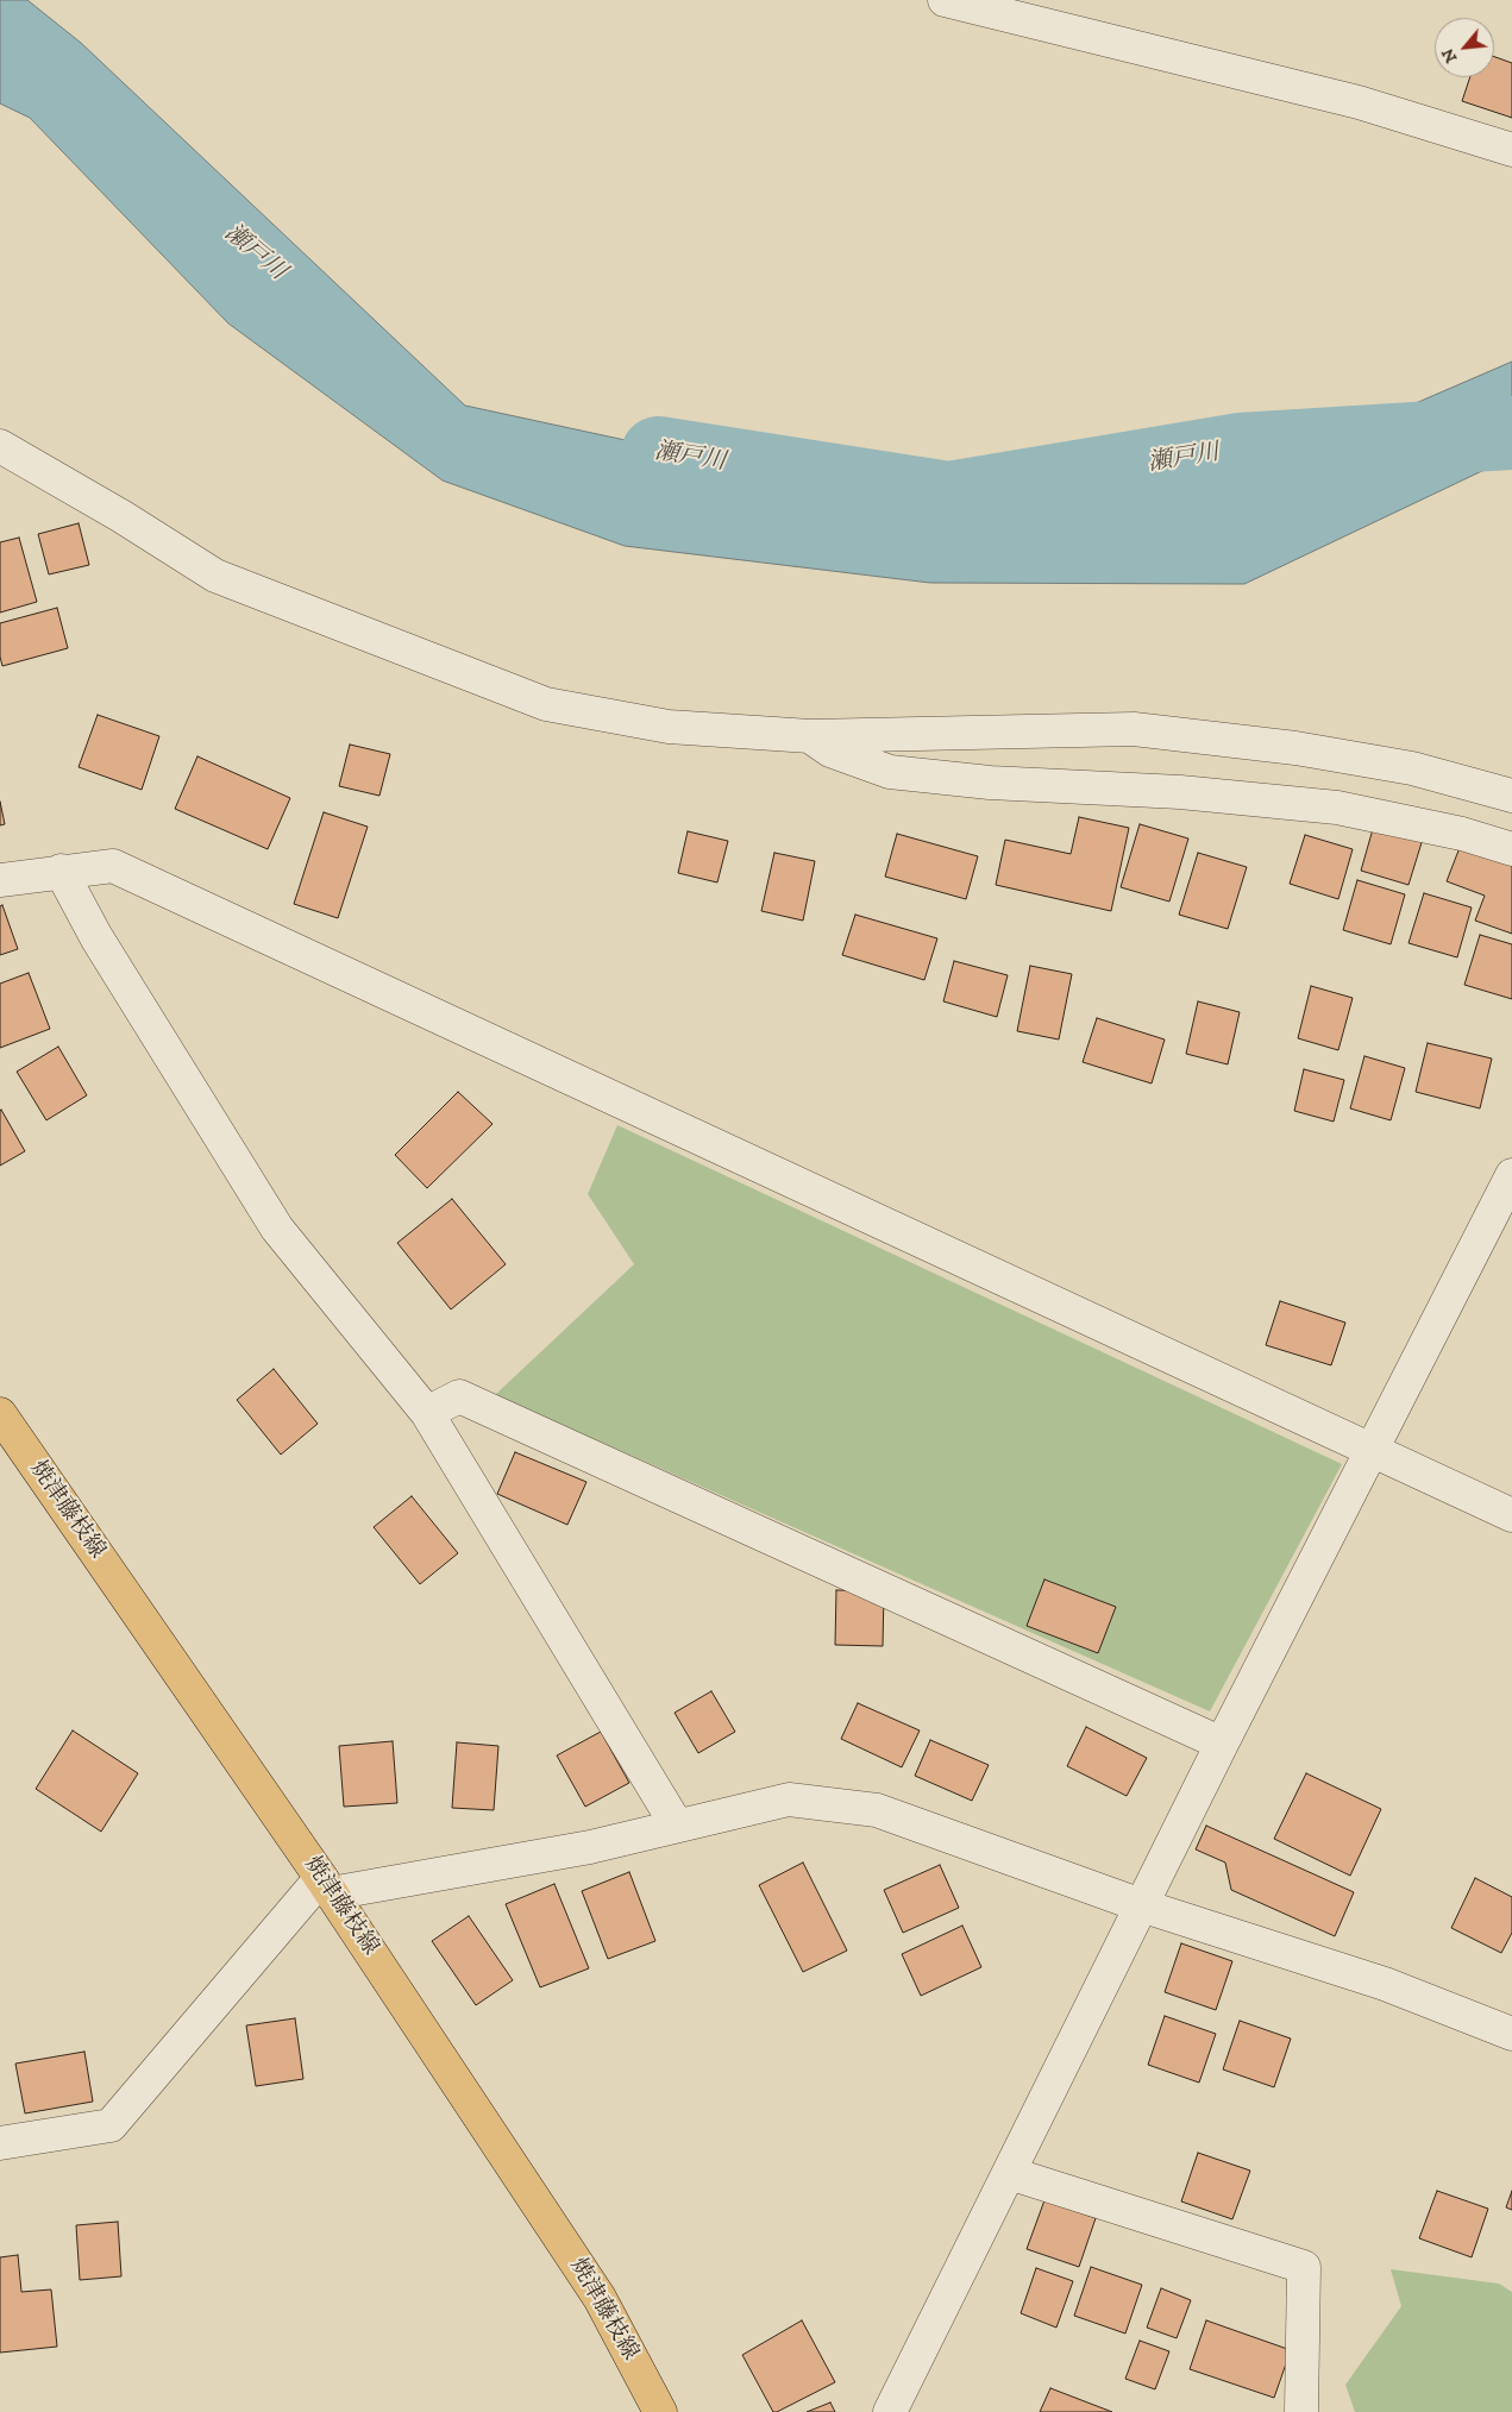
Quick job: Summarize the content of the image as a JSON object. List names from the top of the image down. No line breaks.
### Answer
{"streets":{"main road":["焼津藤枝線"]},"water":["瀬戸川"],"north":"bottom left"}
